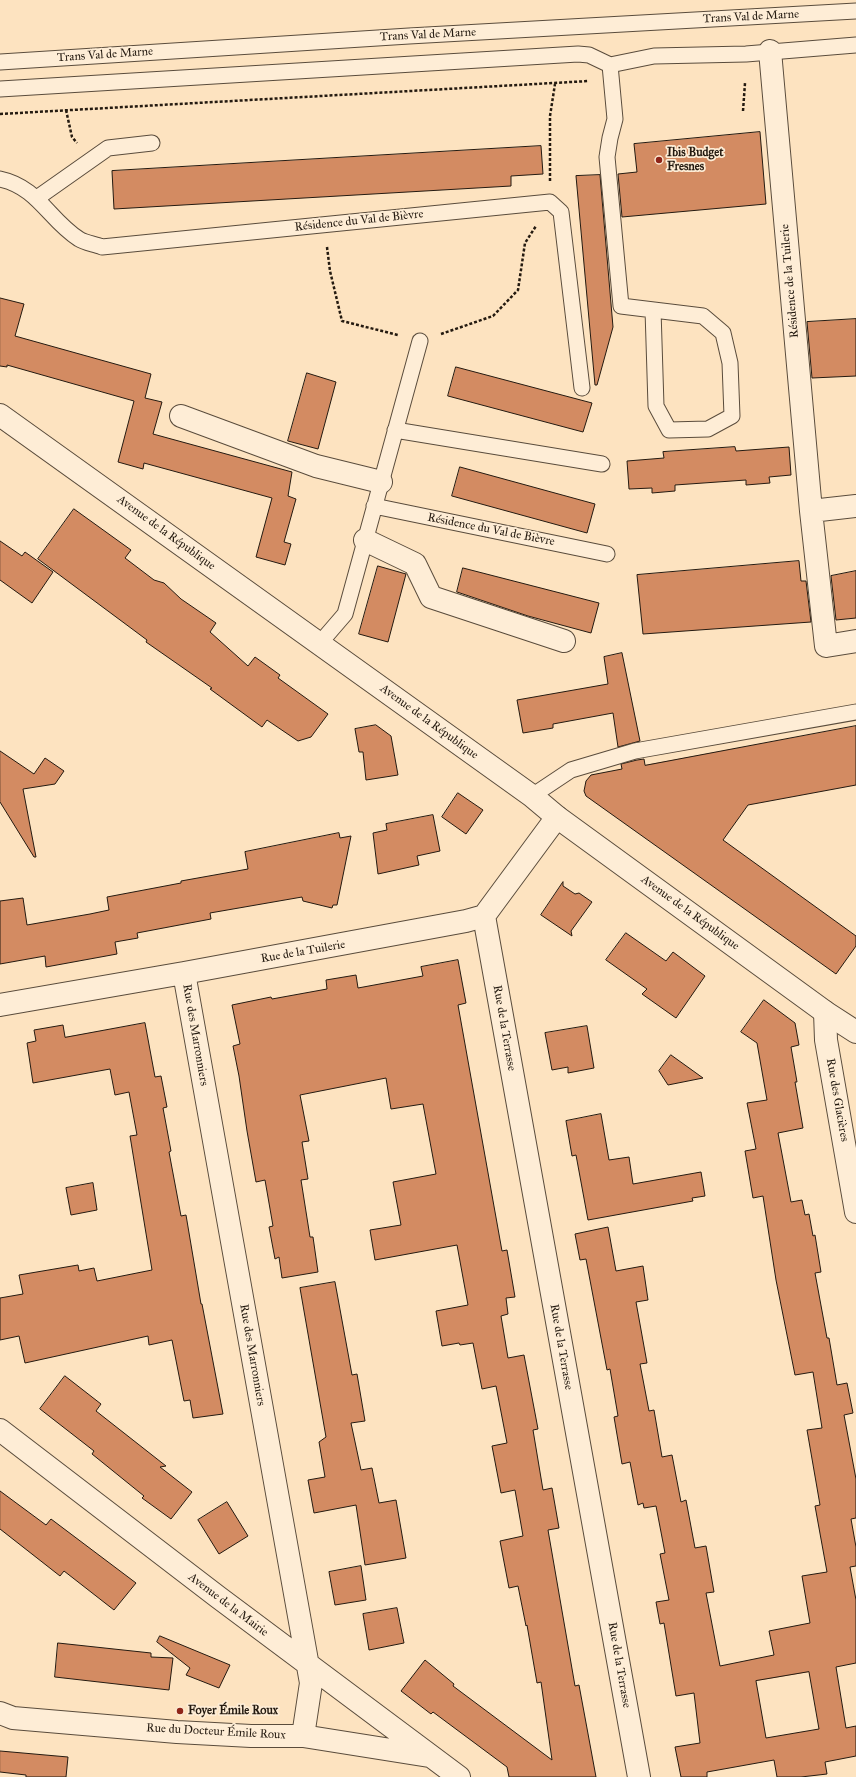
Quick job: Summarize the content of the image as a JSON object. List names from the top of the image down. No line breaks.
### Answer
{"streets":{"street":["Résidence de la Tuilerie","Avenue de la République","Rue de la Tuilerie","Rue de la Terrasse","Rue des Marronniers","Rue des Glacières","Avenue de la Mairie","Rue du Docteur Émile Roux"],"lane":["Trans Val de Marne","Résidence du Val de Bièvre"]},"crossings":[["Avenue de la République","Rue des Glacières"],["Rue de la Tuilerie","Rue de la Terrasse"],["Rue de la Tuilerie","Rue des Marronniers"],["Rue des Marronniers","Avenue de la Mairie"],["Rue des Marronniers","Rue du Docteur Émile Roux"],["Avenue de la Mairie","Rue du Docteur Émile Roux"]],"places":["Ibis Budget Fresnes","Foyer Émile Roux"]}
